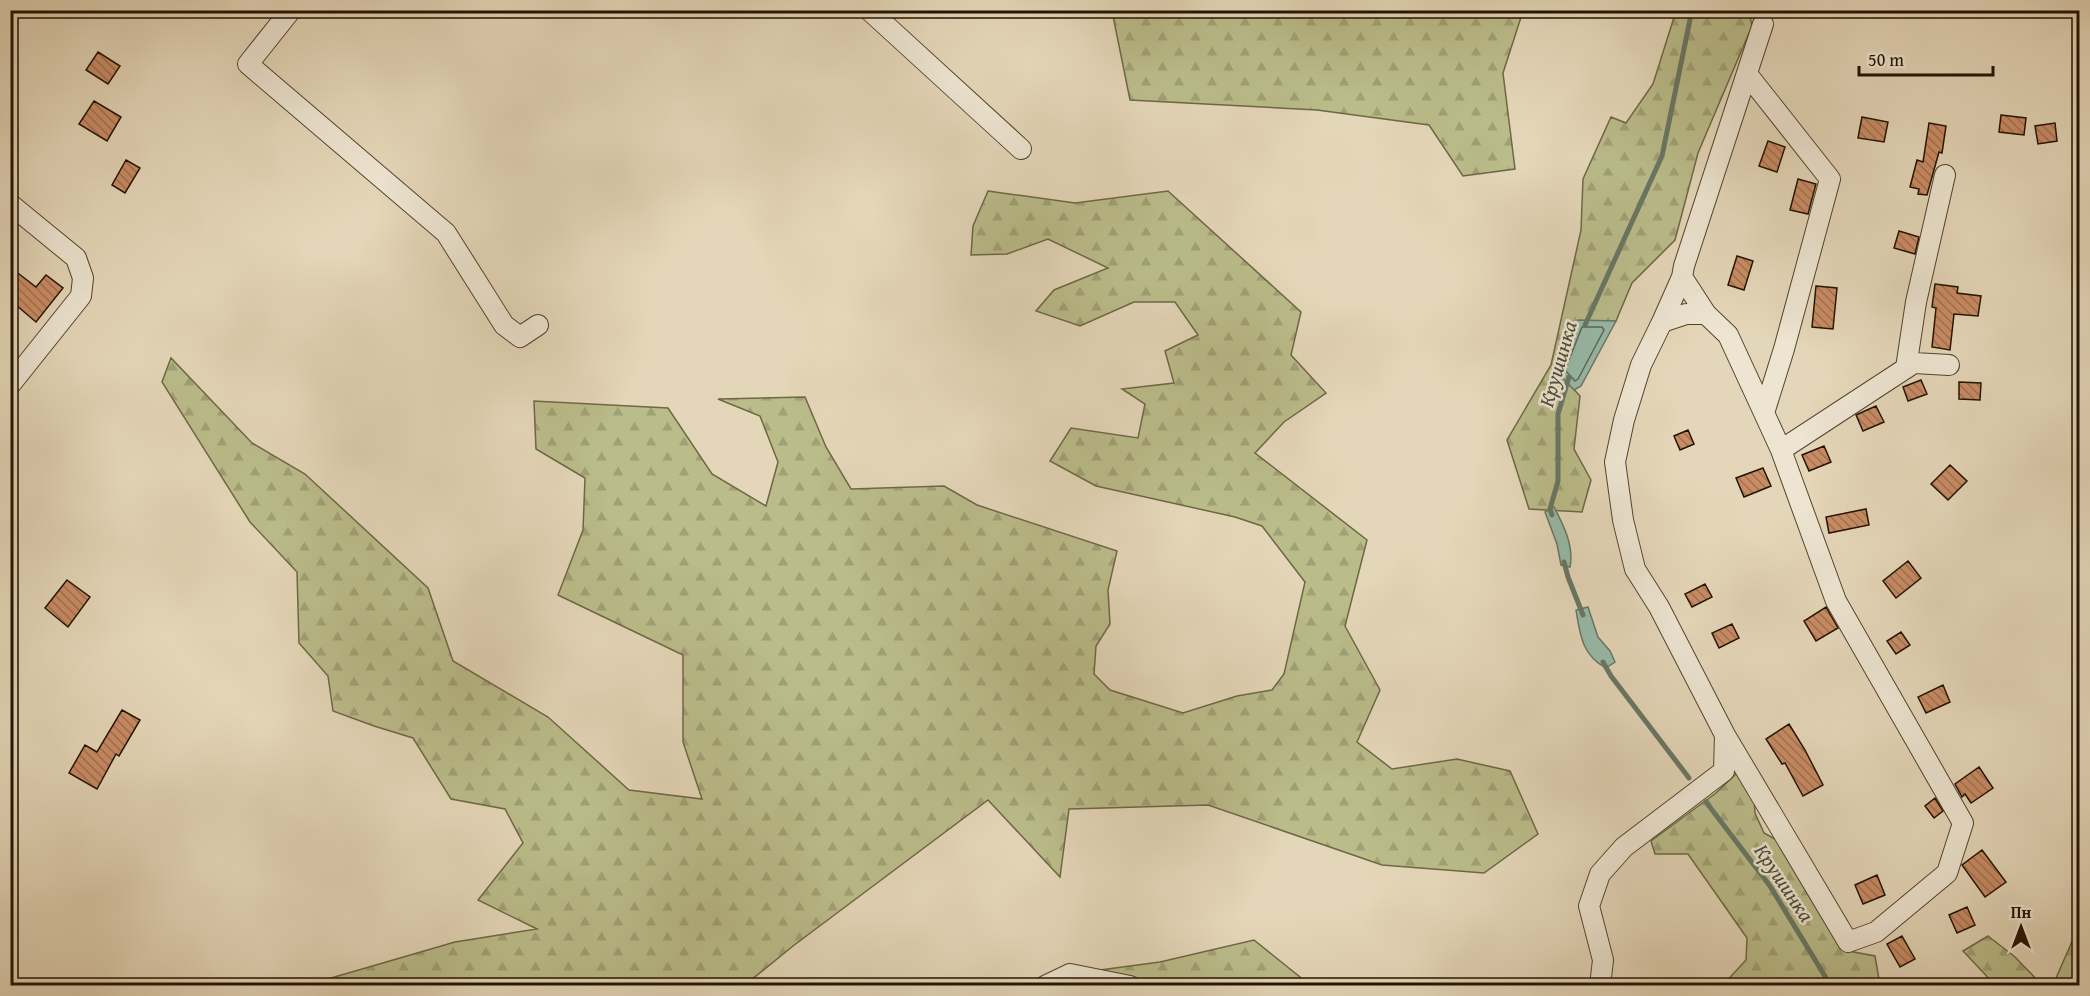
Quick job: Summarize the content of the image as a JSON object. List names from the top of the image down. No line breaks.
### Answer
{"water":["Крушинка"],"scale_bar":"50 m","north":"top"}
